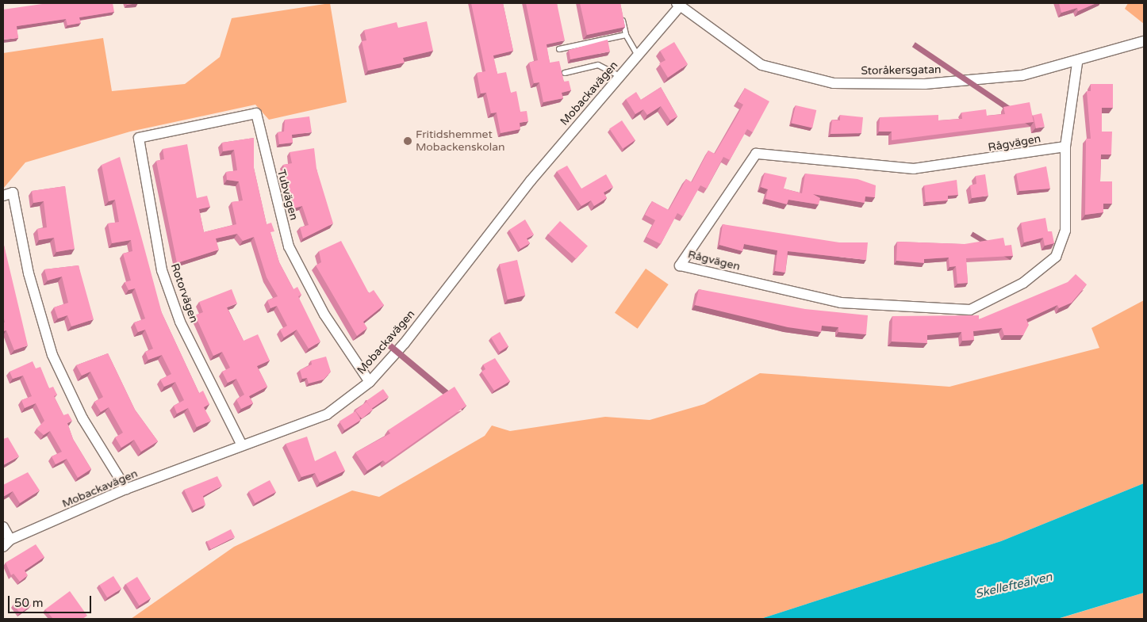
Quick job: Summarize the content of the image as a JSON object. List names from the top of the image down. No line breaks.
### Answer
{"streets":{"street":["Storåkersgatan","Mobackavägen","Rågvägen","Tubvägen","Rotorvägen"]},"crossings":[["Storåkersgatan","Mobackavägen"],["Storåkersgatan","Rågvägen"],["Mobackavägen","Tubvägen"],["Mobackavägen","Rotorvägen"],["Tubvägen","Rotorvägen"]],"water":["Skellefteälven"],"places":["Fritidshemmet Mobackenskolan"],"scale_bar":"50 m"}
